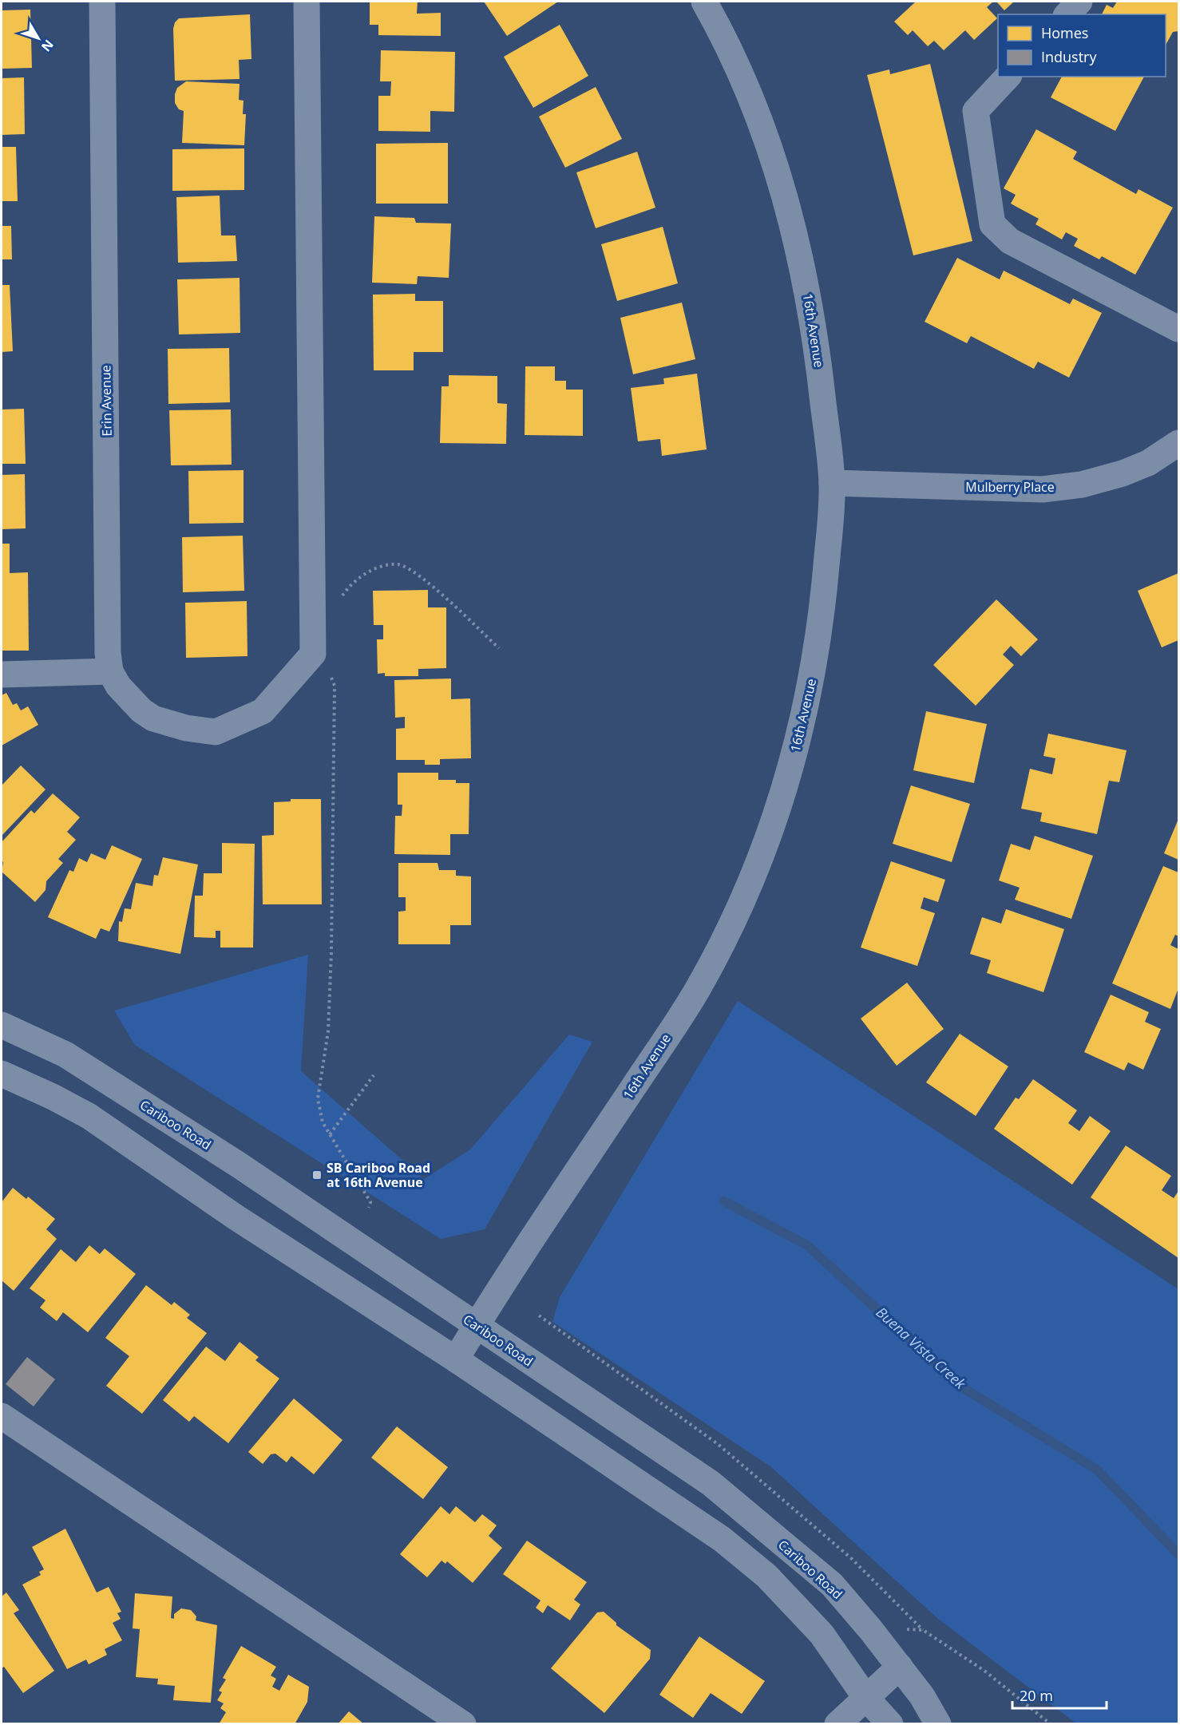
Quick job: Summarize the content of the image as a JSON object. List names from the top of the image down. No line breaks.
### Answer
{"streets":{"street":["16th Avenue","Erin Avenue","Mulberry Place","Cariboo Road"]},"crossings":[["16th Avenue","Mulberry Place"],["16th Avenue","Cariboo Road"]],"water":["Buena Vista Creek"],"places":{"transit":["SB Cariboo Road at 16th Avenue"]},"legend":["Homes","Industry"],"scale_bar":"20 m","north":"bottom right"}
